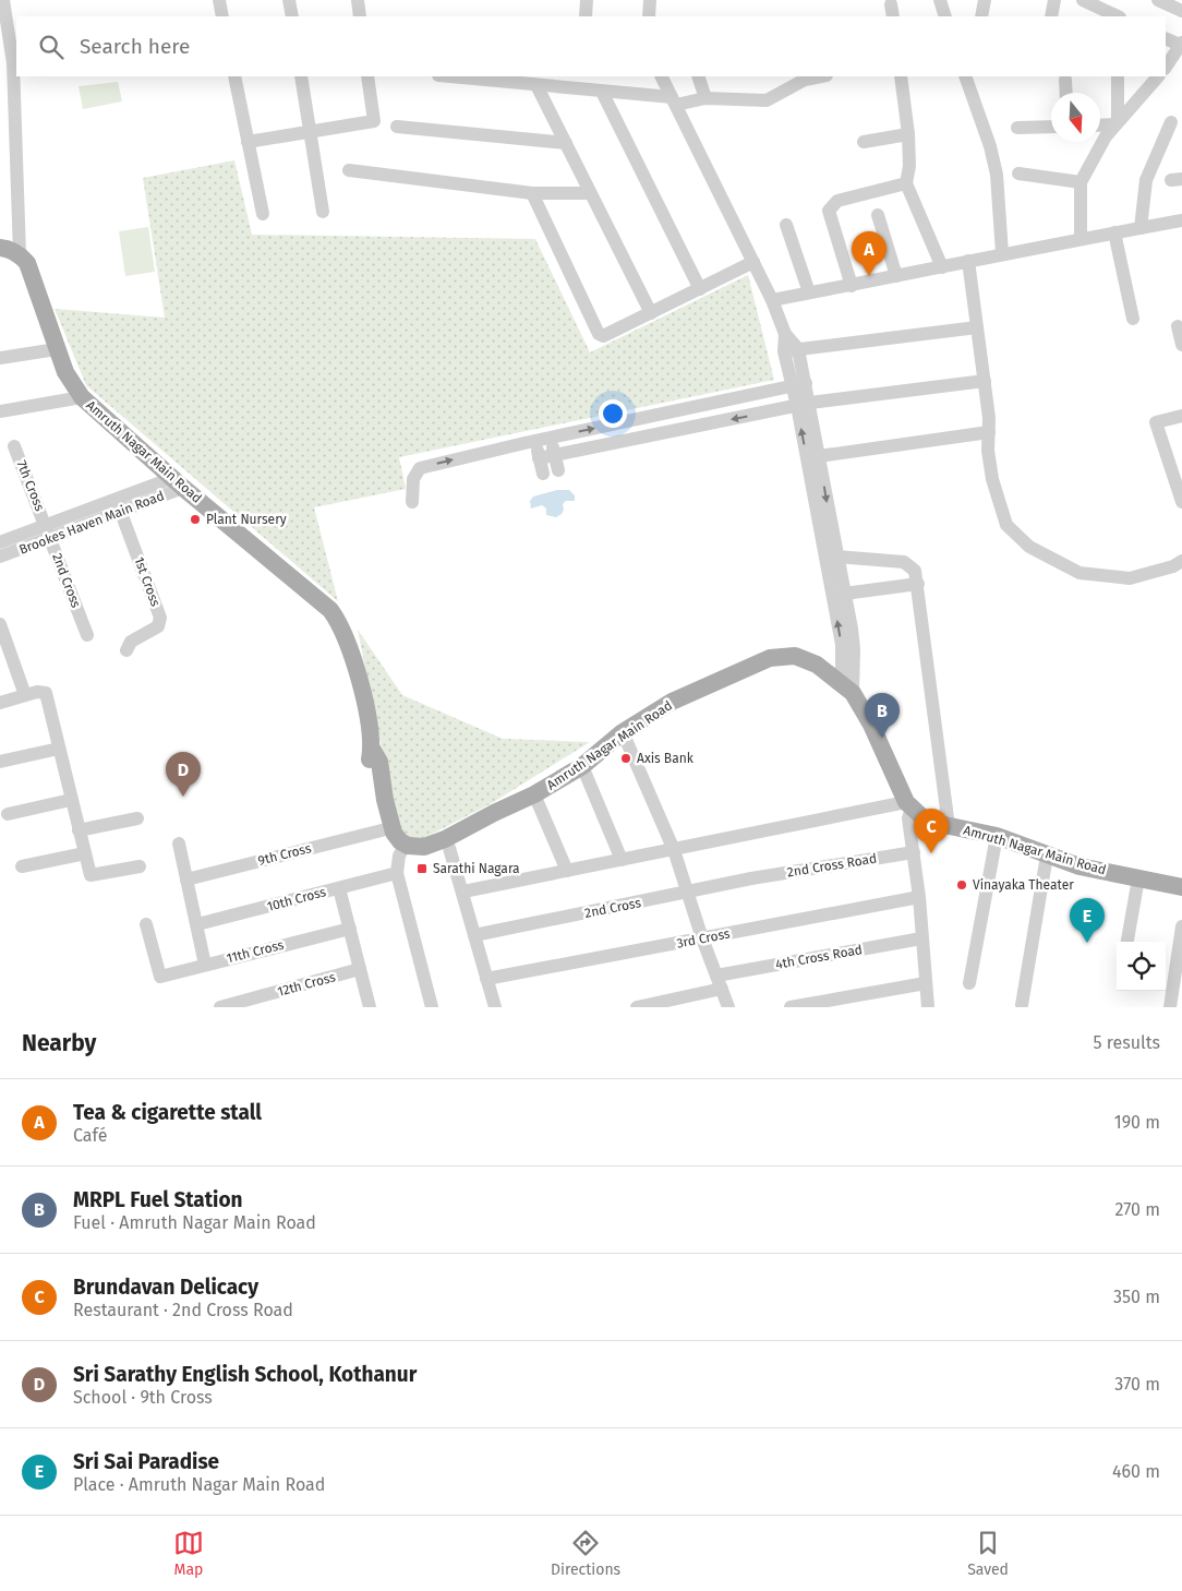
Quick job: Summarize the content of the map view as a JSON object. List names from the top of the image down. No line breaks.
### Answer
{"streets":{"main road":["Amruth Nagar Main Road"],"street":["7th Cross","Brookes Haven Main Road","2nd Cross","1st Cross","9th Cross","2nd Cross Road","10th Cross","3rd Cross","11th Cross","4th Cross Road","12th Cross"]},"crossings":[["Amruth Nagar Main Road","Brookes Haven Main Road"],["Amruth Nagar Main Road","9th Cross"],["Amruth Nagar Main Road","10th Cross"],["7th Cross","Brookes Haven Main Road"],["7th Cross","2nd Cross"],["Brookes Haven Main Road","2nd Cross"],["Brookes Haven Main Road","1st Cross"],["2nd Cross","2nd Cross Road"]],"places":{"other":["Plant Nursery","Axis Bank","Vinayaka Theater"],"transit":["Sarathi Nagara"]},"north":"bottom","page":{"search":"Search here","pins":["A","B","D","C","E"],"heading":["Nearby","5 results"],"list":[{"mark":"A","name":"Tea & cigarette stall","note":"Café","value":"190 m"},{"mark":"B","name":"MRPL Fuel Station","note":"Fuel · Amruth Nagar Main Road","value":"270 m"},{"mark":"C","name":"Brundavan Delicacy","note":"Restaurant · 2nd Cross Road","value":"350 m"},{"mark":"D","name":"Sri Sarathy English School, Kothanur","note":"School · 9th Cross","value":"370 m"},{"mark":"E","name":"Sri Sai Paradise","note":"Place · Amruth Nagar Main Road","value":"460 m"}],"nav":["Map","Directions","Saved"]}}
